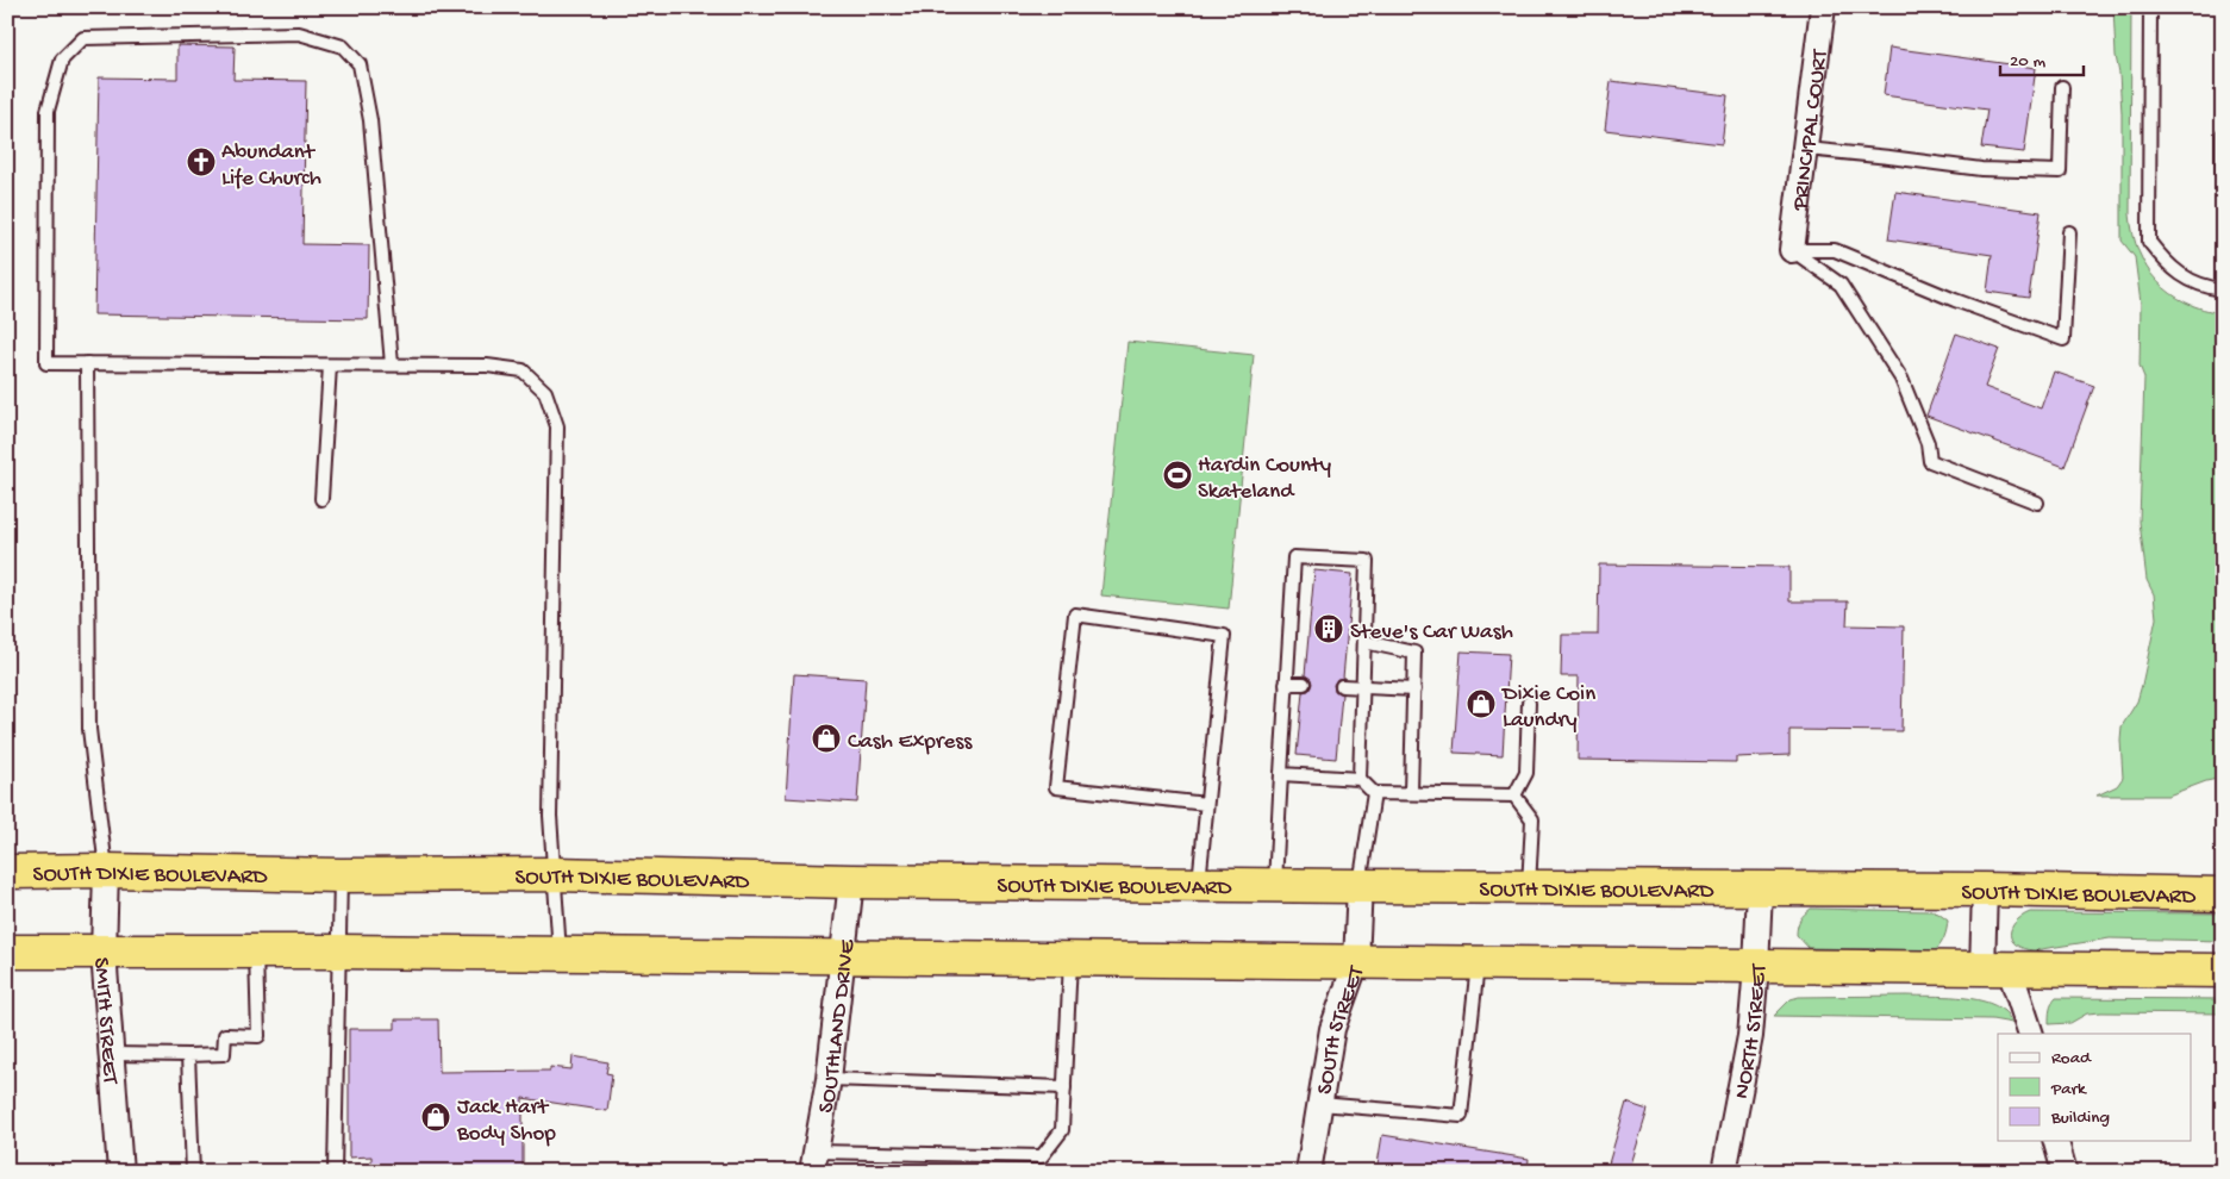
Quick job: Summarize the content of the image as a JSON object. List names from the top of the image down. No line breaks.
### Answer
{"streets":{"highway":["SOUTH DIXIE BOULEVARD"],"street":["PRINCIPAL COURT","SMITH STREET","SOUTHLAND DRIVE","SOUTH STREET","NORTH STREET"]},"crossings":[["SOUTH DIXIE BOULEVARD","SMITH STREET"],["SOUTH DIXIE BOULEVARD","SOUTHLAND DRIVE"],["SOUTH DIXIE BOULEVARD","SOUTH STREET"],["SOUTH DIXIE BOULEVARD","NORTH STREET"]],"places":{"church":["Abundant Life Church"],"sports":["Hardin County Skateland"],"building":["Steve's Car Wash"],"shop":["Dixie Coin Laundry","Cash Express","Jack Hart Body Shop"]},"legend":["Road","Park","Building"],"scale_bar":"20 m"}
